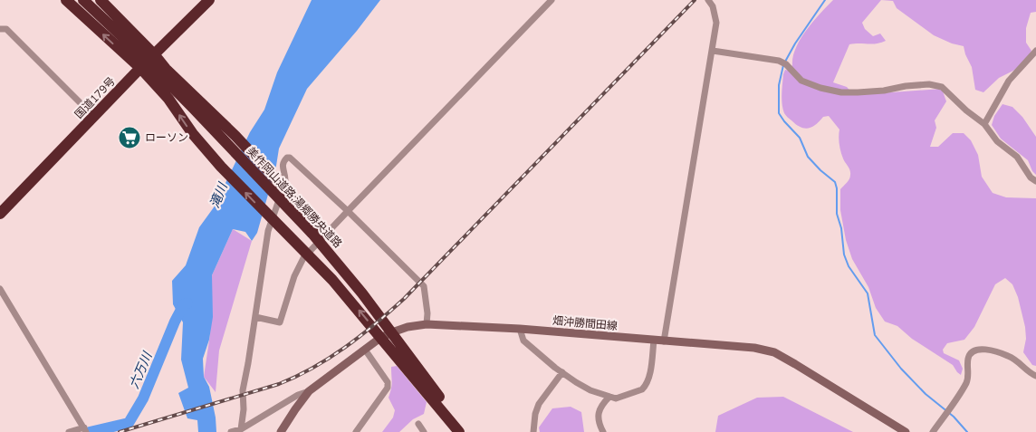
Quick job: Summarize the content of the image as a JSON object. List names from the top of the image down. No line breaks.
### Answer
{"streets":{"highway":["国道179号","美作岡山道路;湯郷勝央道路"],"main road":["畑沖勝間田線"]},"water":["滝川","六万川"],"places":{"supermarket":["ローソン"]}}
